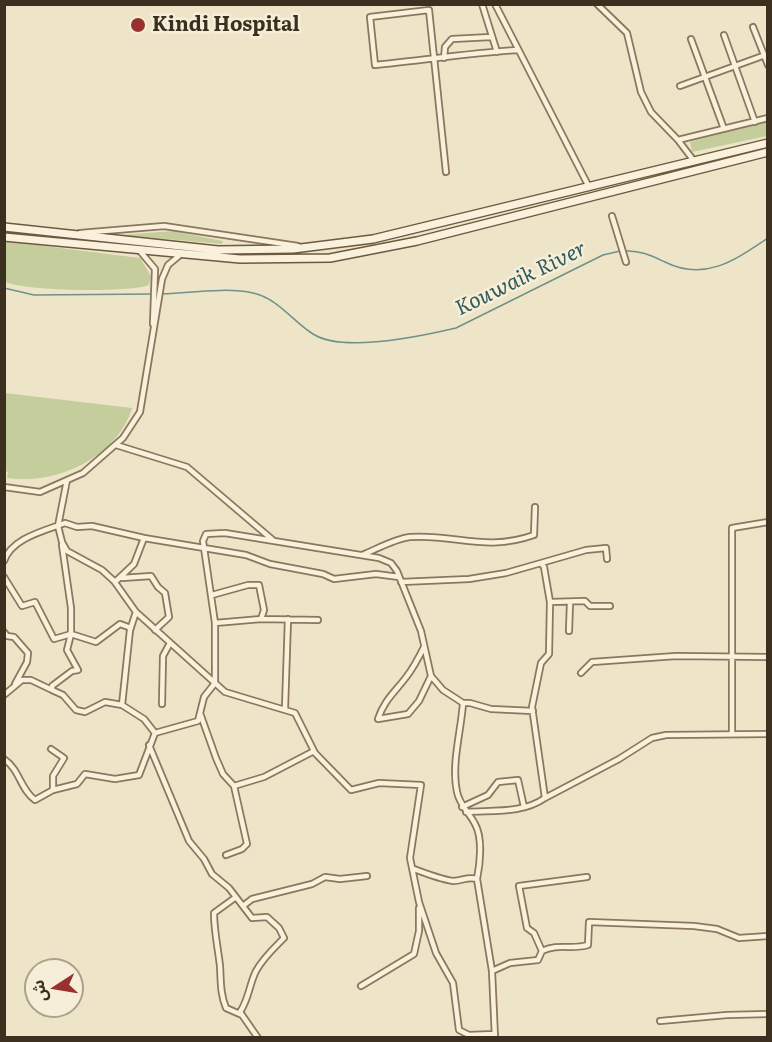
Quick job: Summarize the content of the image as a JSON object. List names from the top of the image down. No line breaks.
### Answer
{"water":["Kouwaik River"],"places":["Kindi Hospital"],"north":"left"}
